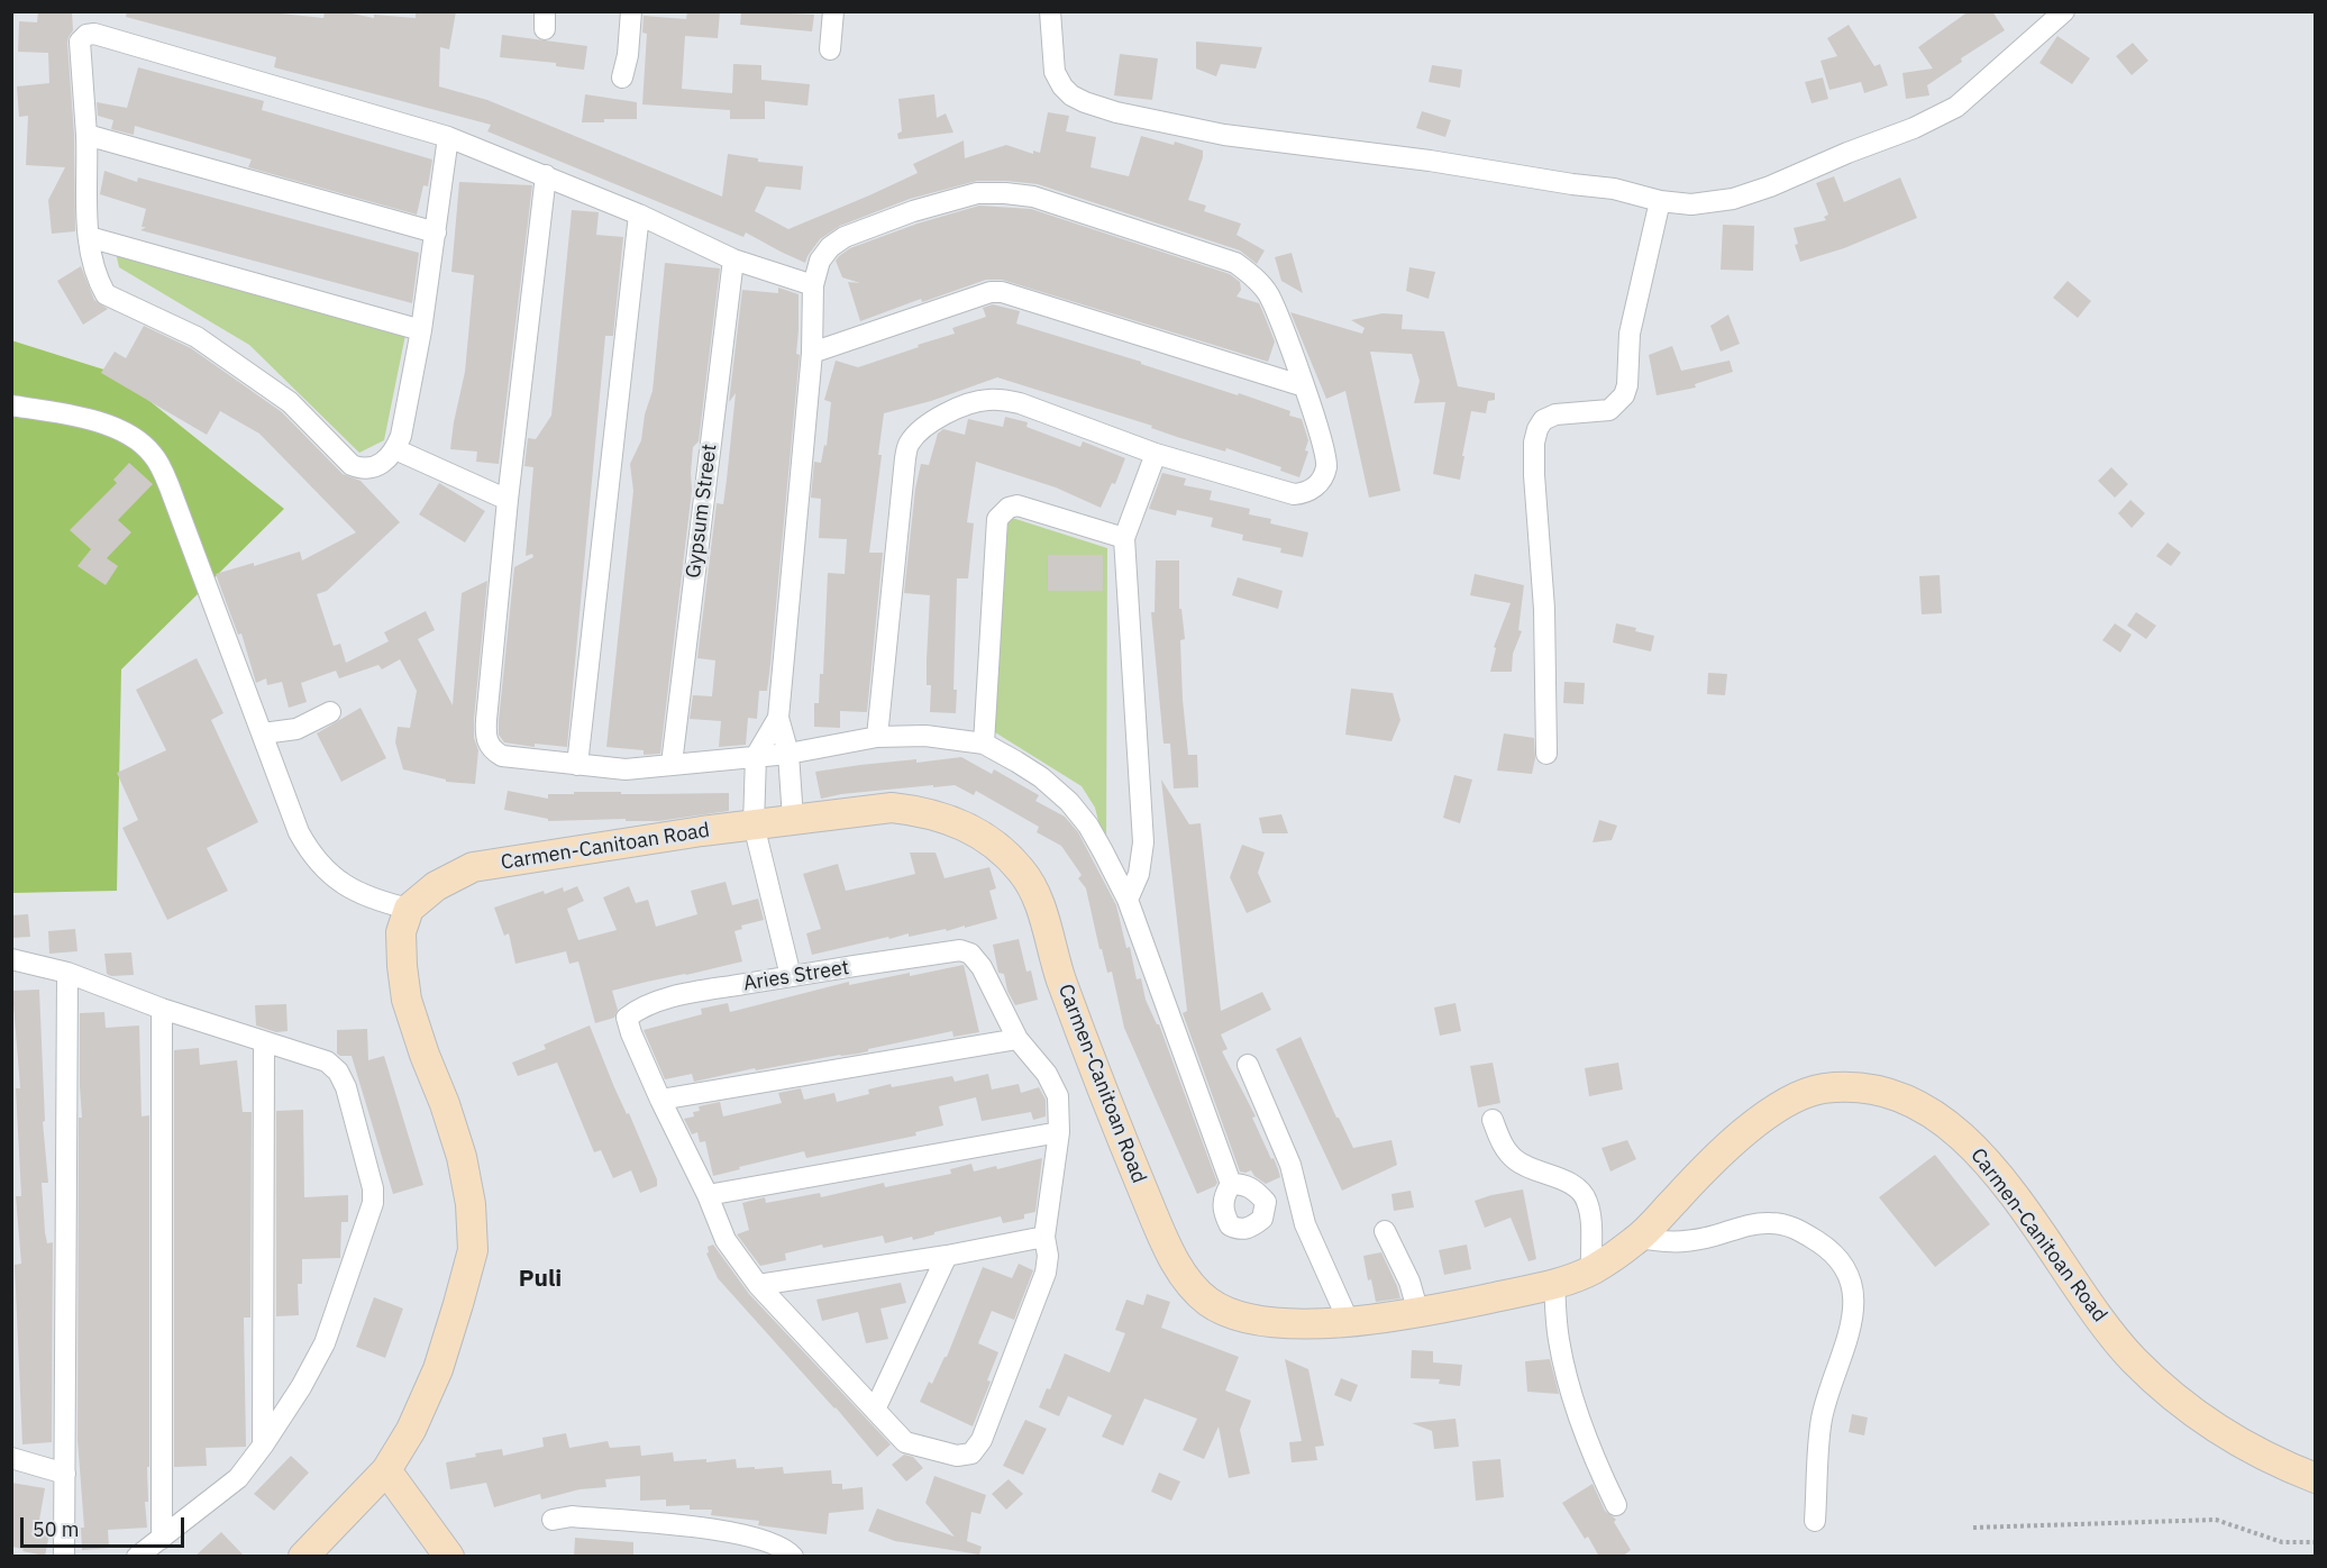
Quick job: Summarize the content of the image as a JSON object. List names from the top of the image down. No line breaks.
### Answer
{"streets":{"main road":["Carmen-Canitoan Road"],"street":["Gypsum Street","Aries Street"]},"districts":["Puli"],"scale_bar":"50 m"}
